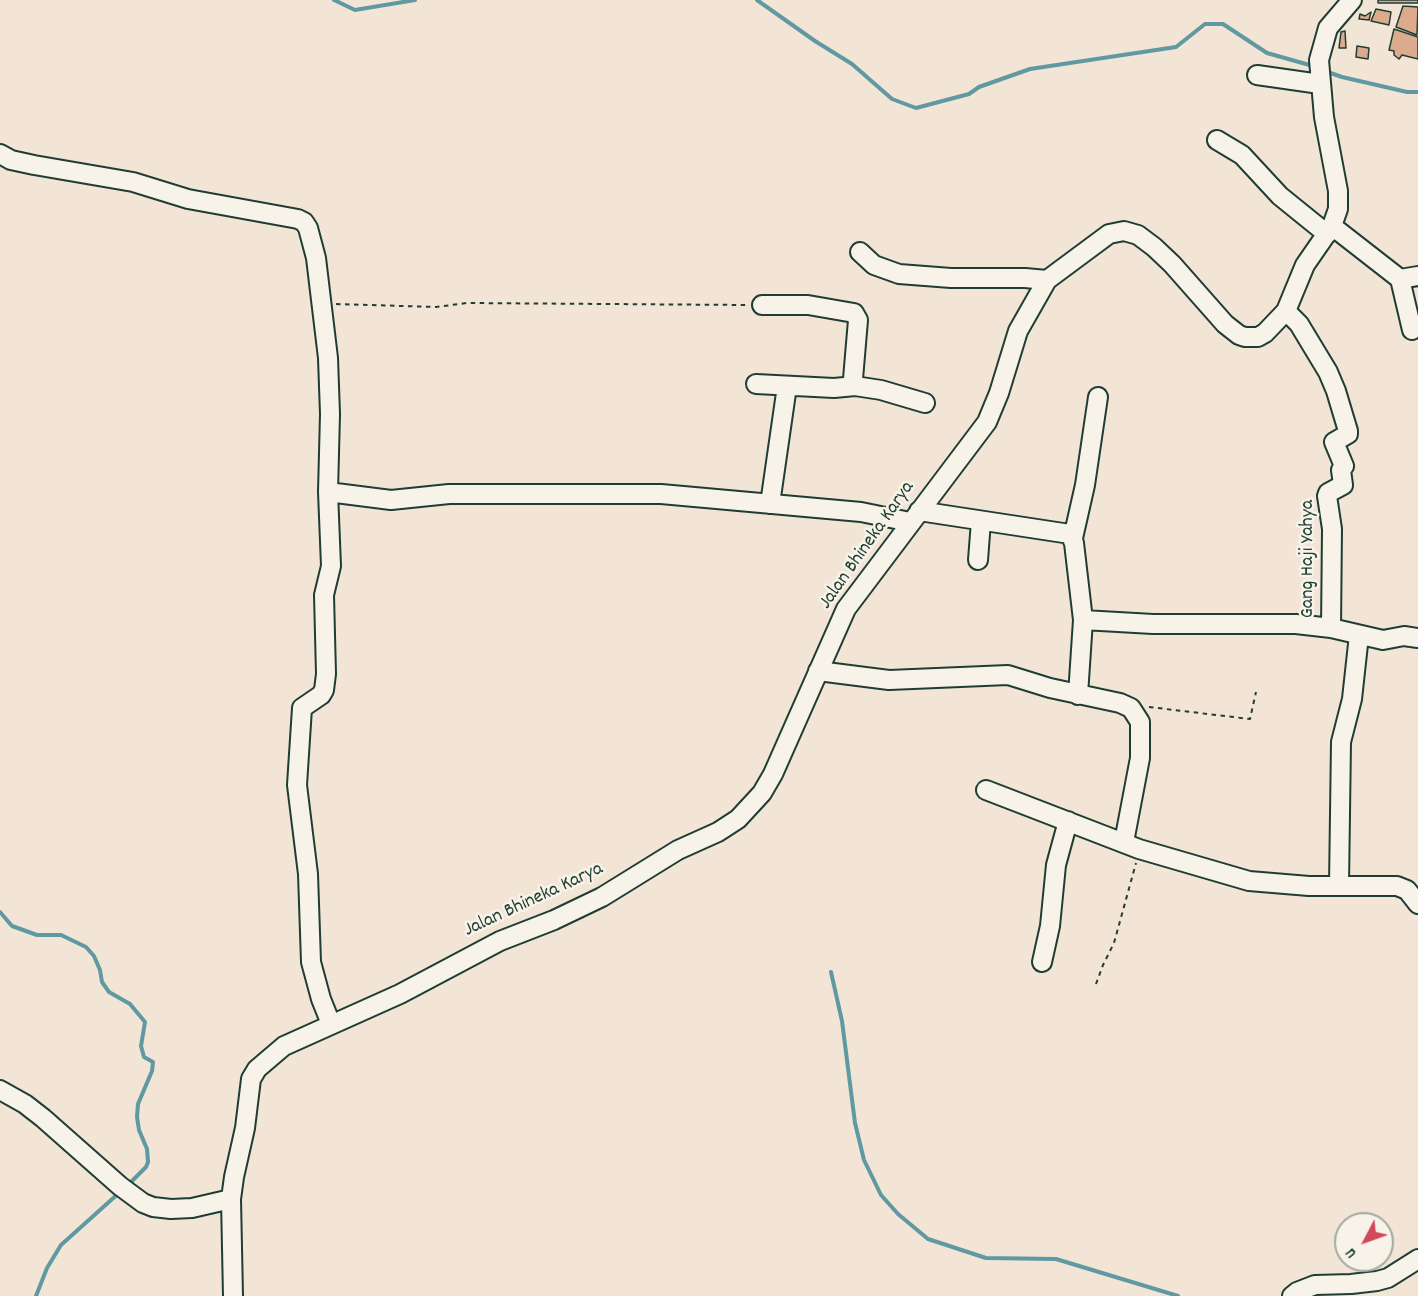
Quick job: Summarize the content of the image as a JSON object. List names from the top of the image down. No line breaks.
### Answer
{"streets":{"street":["Jalan Bhineka Karya","Gang Haji Yahya"]},"crossings":[["Jalan Bhineka Karya","Gang Haji Yahya"]],"north":"bottom left"}
